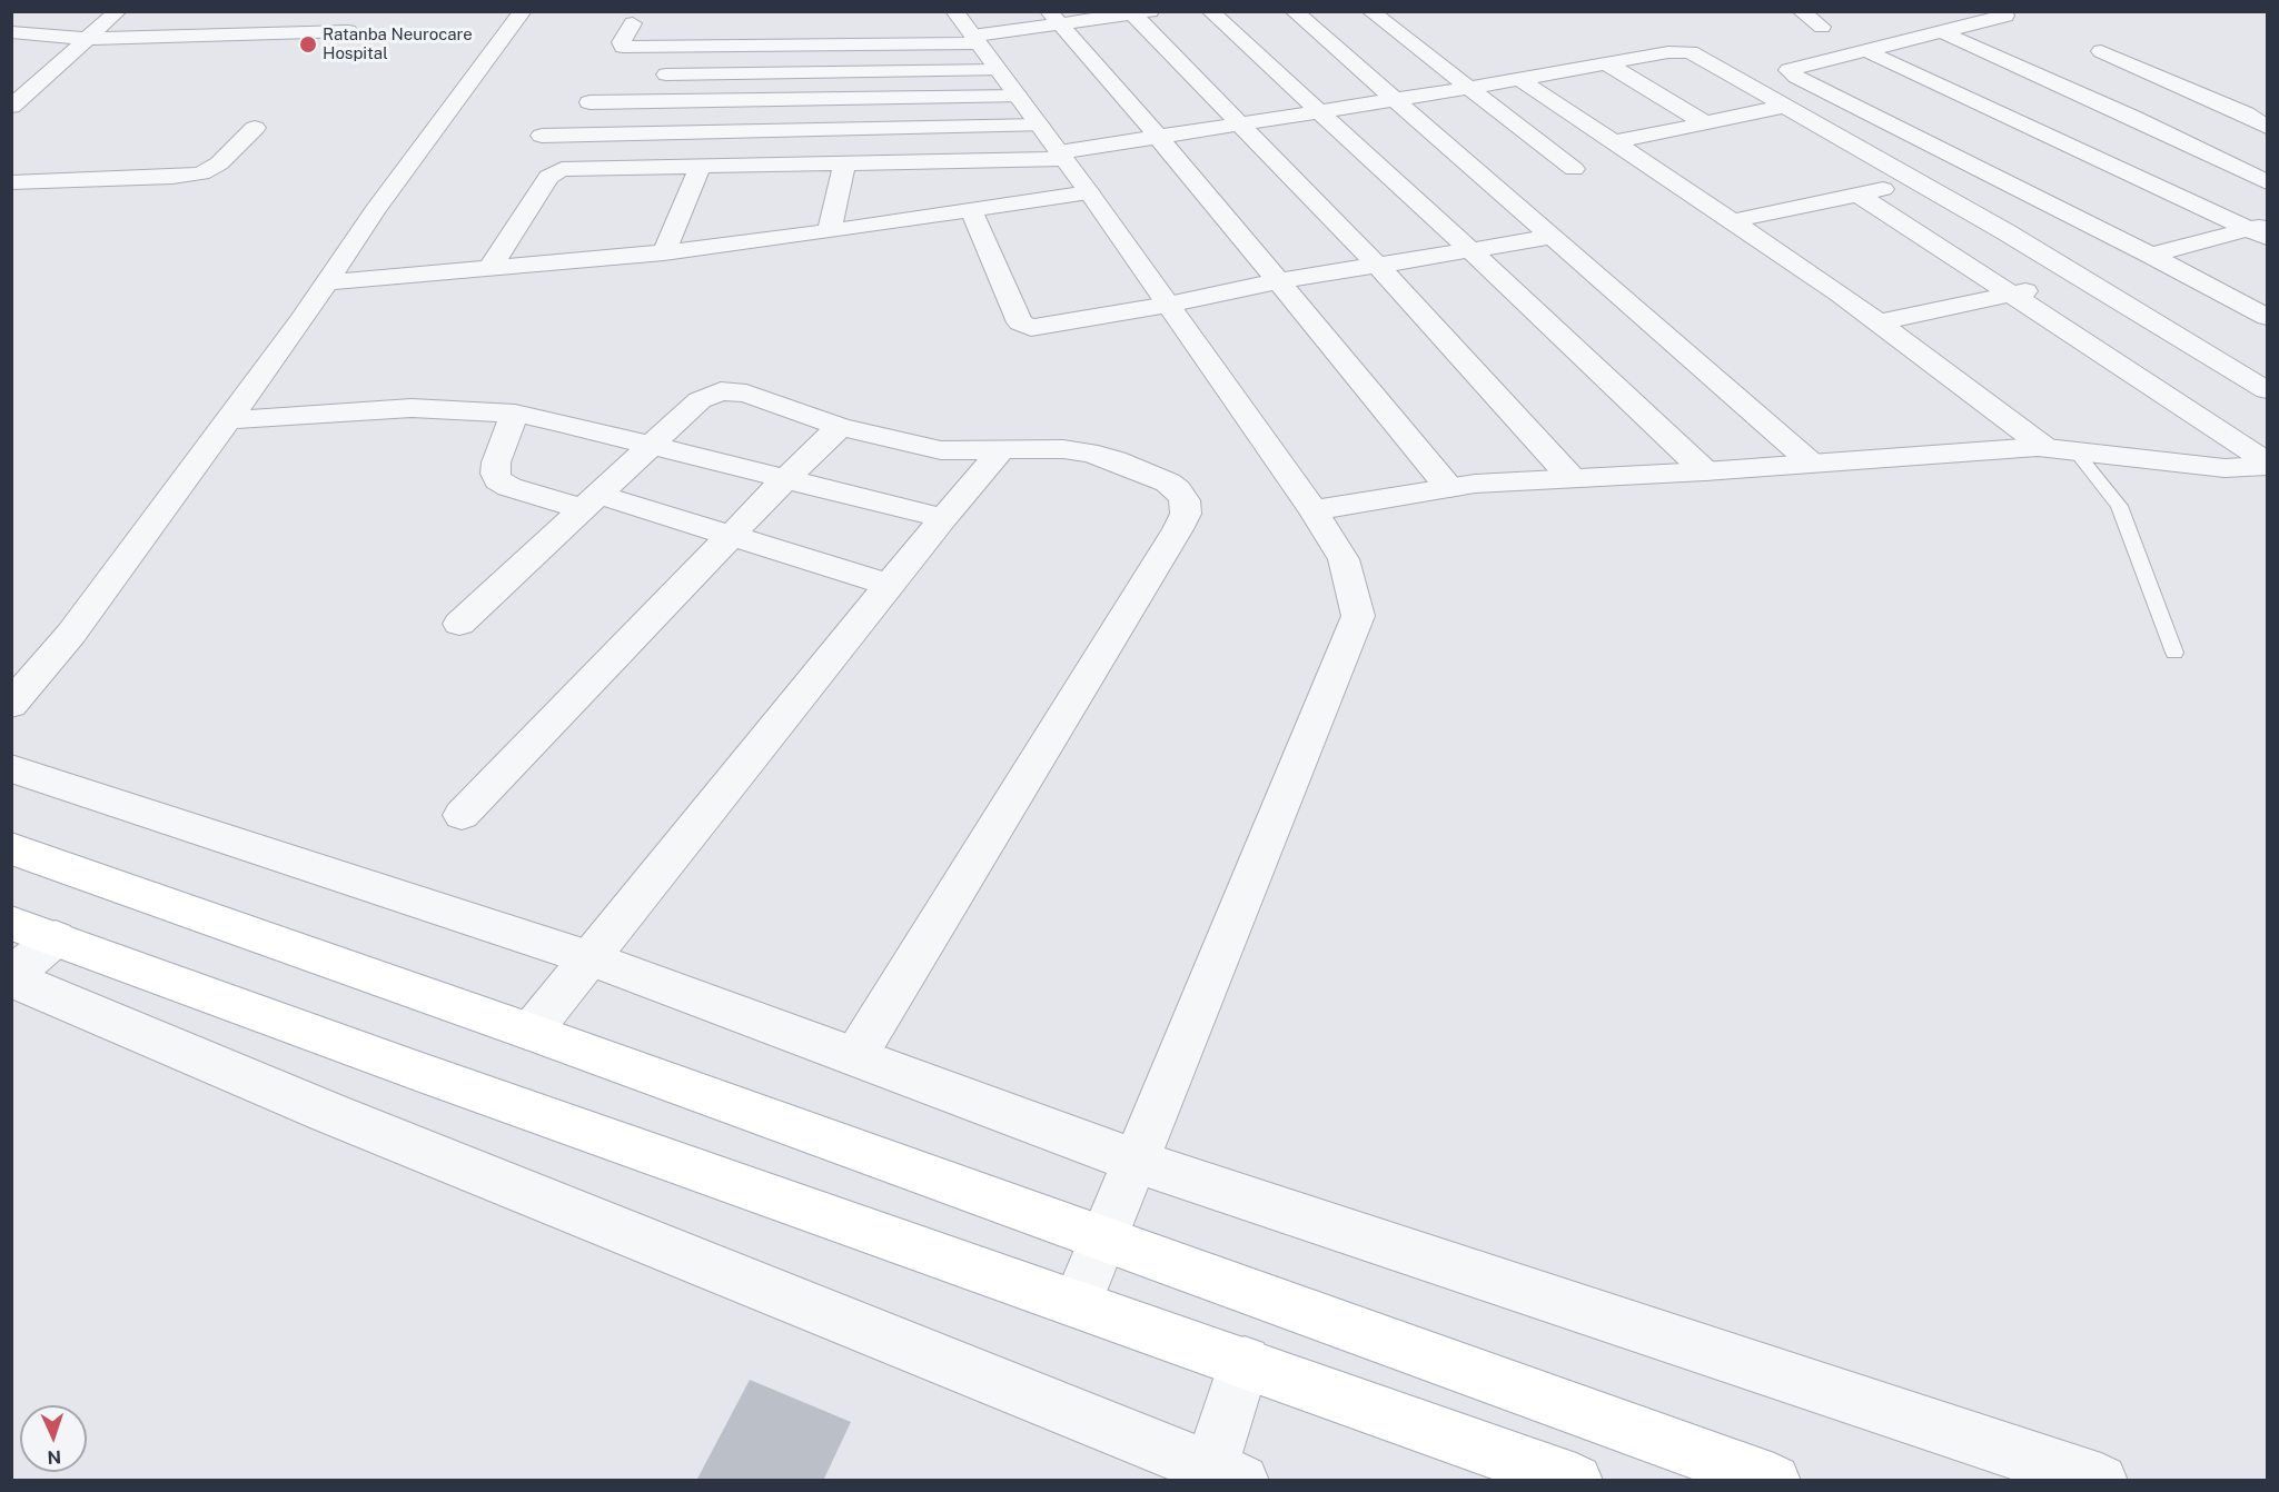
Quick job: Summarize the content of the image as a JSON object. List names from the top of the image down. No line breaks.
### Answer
{"places":["Ratanba Neurocare Hospital"],"north":"bottom"}
